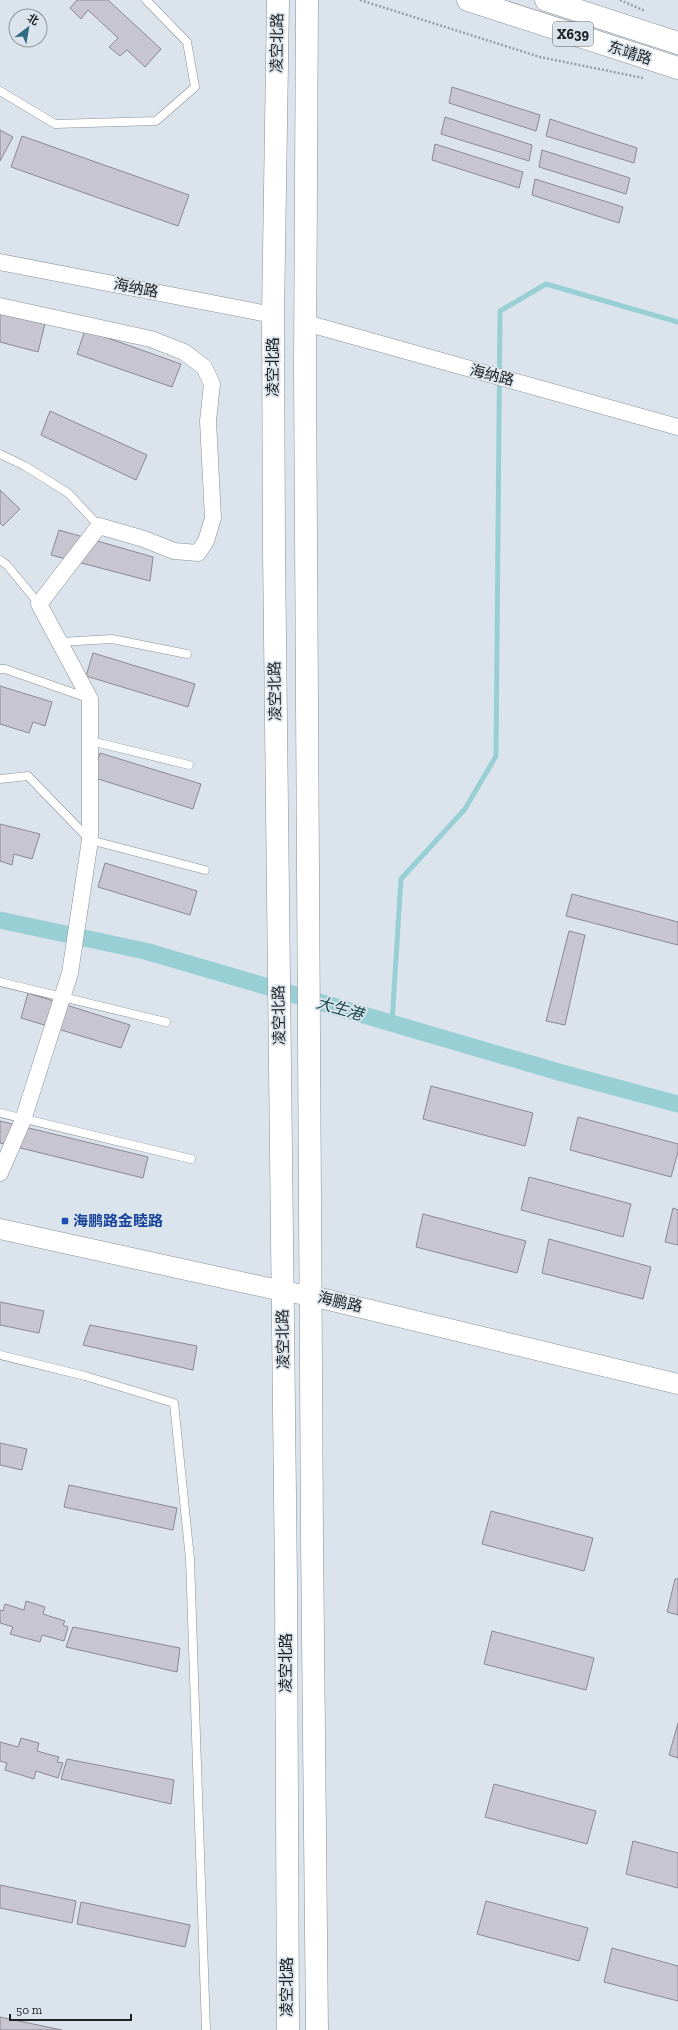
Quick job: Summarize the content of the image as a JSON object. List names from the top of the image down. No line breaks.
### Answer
{"streets":{"main road":["X639","凌空北路","东靖路"],"street":["海纳路","海鹏路"]},"crossings":[["凌空北路","海纳路"],["凌空北路","海鹏路"]],"water":["大生港"],"places":{"transit":["海鹏路金睦路"]},"scale_bar":"50 m","north":"top right"}
